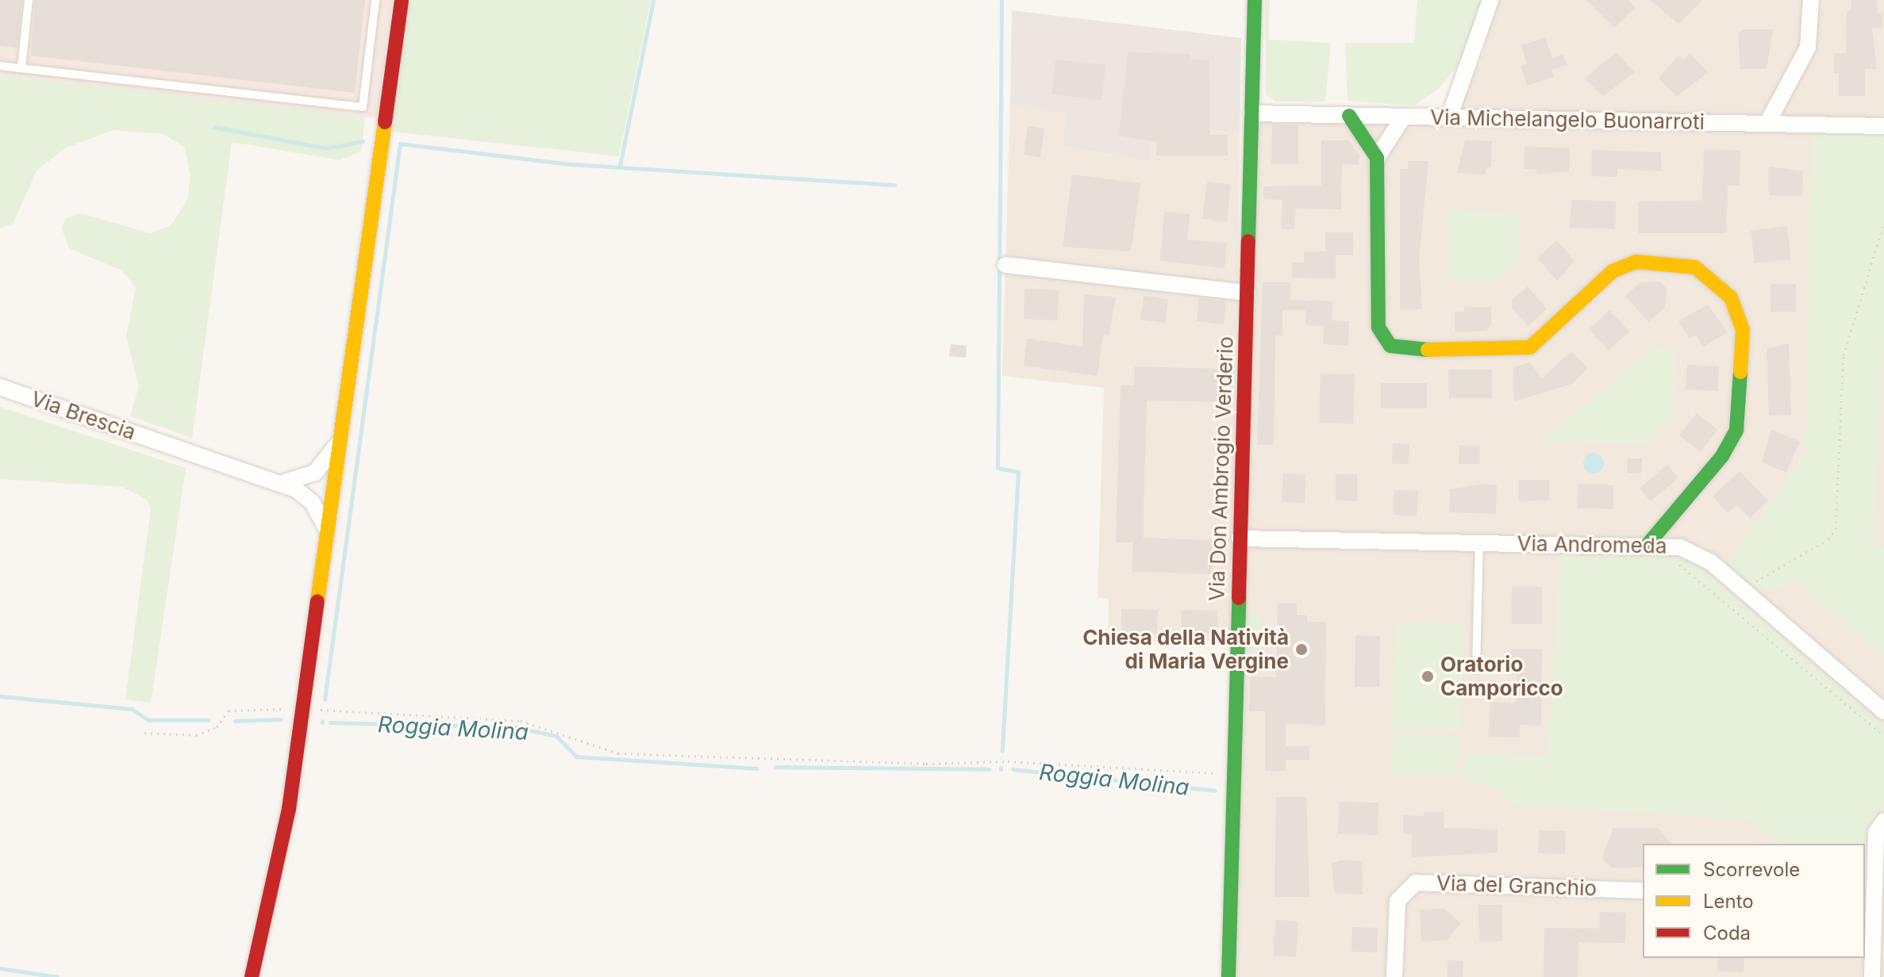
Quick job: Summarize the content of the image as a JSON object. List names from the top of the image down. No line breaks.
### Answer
{"streets":{"street":["Via Michelangelo Buonarroti","Via Brescia","Via Don Ambrogio Verderio","Via Andromeda","Via del Granchio"]},"crossings":[["Via Michelangelo Buonarroti","Via Don Ambrogio Verderio"],["Via Don Ambrogio Verderio","Via Andromeda"]],"water":["Roggia Molina"],"places":["Chiesa della Natività di Maria Vergine","Oratorio Camporicco"],"legend":["Scorrevole","Lento","Coda"]}
